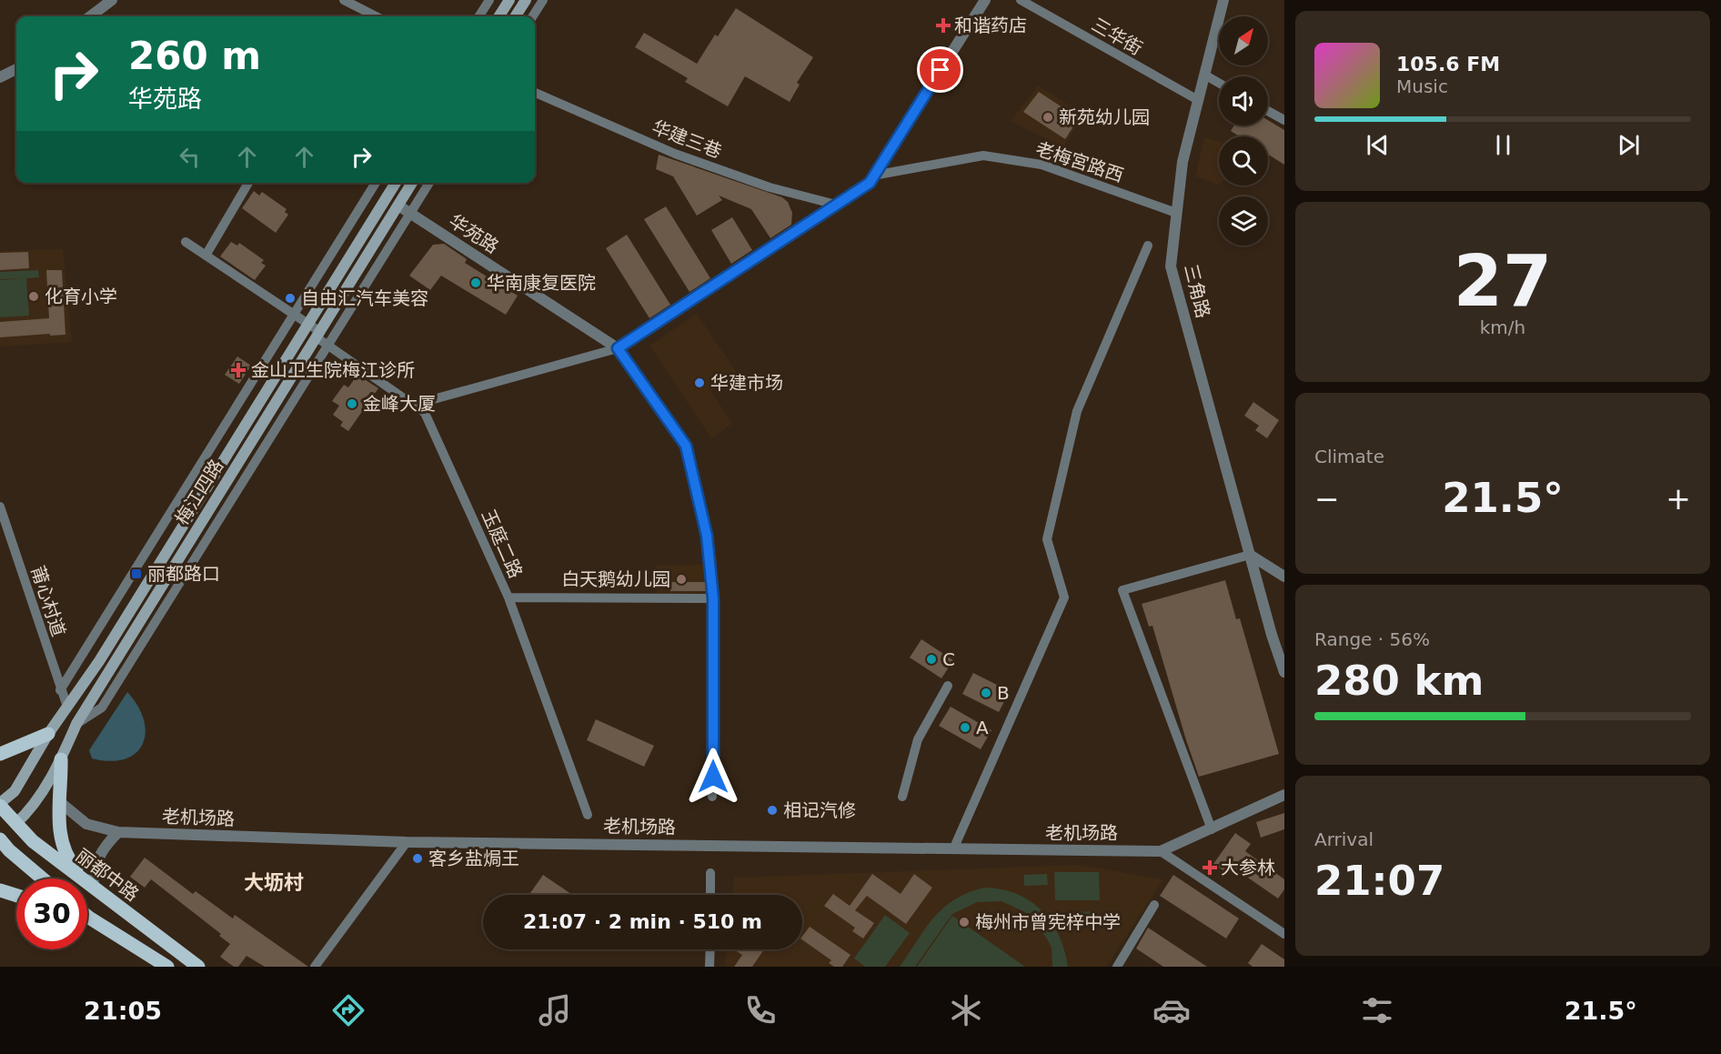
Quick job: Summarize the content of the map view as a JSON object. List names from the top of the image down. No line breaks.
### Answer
{"streets":{"main road":["梅江四路","丽都中路"],"street":["三华街","华建三巷","老梅宮路西","华苑路","三角路","玉庭二路","莆心村道","老机场路"]},"crossings":[["三华街","三角路"],["老梅宮路西","三角路"],["华苑路","梅江四路"],["梅江四路","玉庭二路"],["梅江四路","莆心村道"],["梅江四路","丽都中路"]],"districts":["大坜村"],"places":{"health":["和谐药店","金山卫生院梅江诊所","大参林"],"other":["新苑幼儿园","华南康复医院","化育小学","自由汇汽车美容","华建市场","金峰大厦","白天鹅幼儿园","C","B","A","相记汽修","客乡盐焗王","梅州市曾宪梓中学"],"transit":["丽都路口"]},"north":"top right","page":{"turn":["260 m","华苑路"],"song":["105.6 FM","Music"],"tile":[["27","km/h"],"Climate",["Range · 56%","280 km"],["Arrival","21:07"]],"heat":["−","21.5°","+"],"limit":"30","trip":"21:07 · 2 min · 510 m","tabs":["21:05","21.5°"]}}
